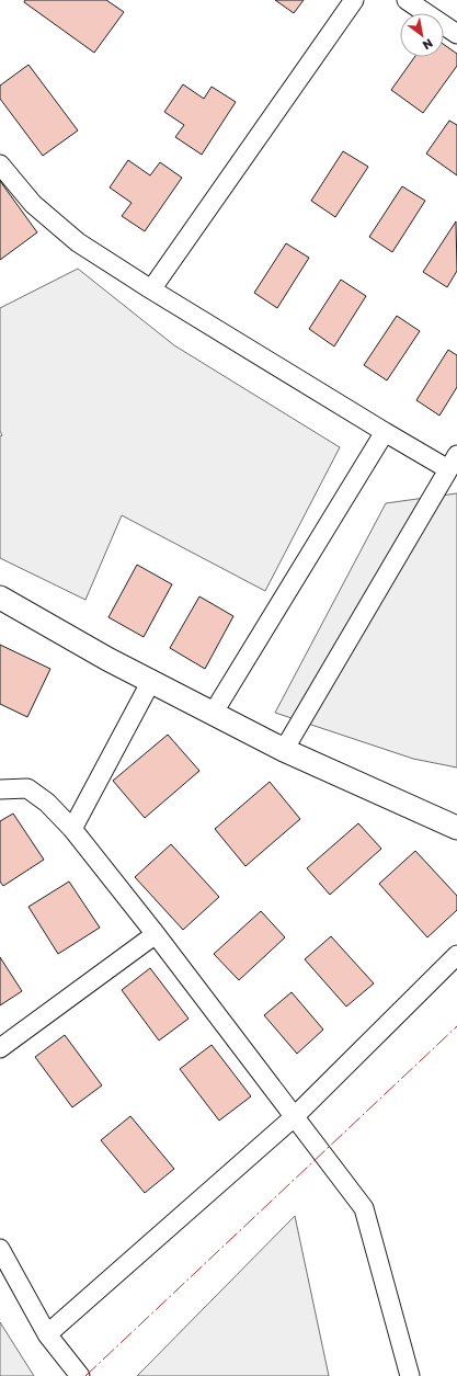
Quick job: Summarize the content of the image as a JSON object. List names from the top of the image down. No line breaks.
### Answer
{"north":"bottom right"}
